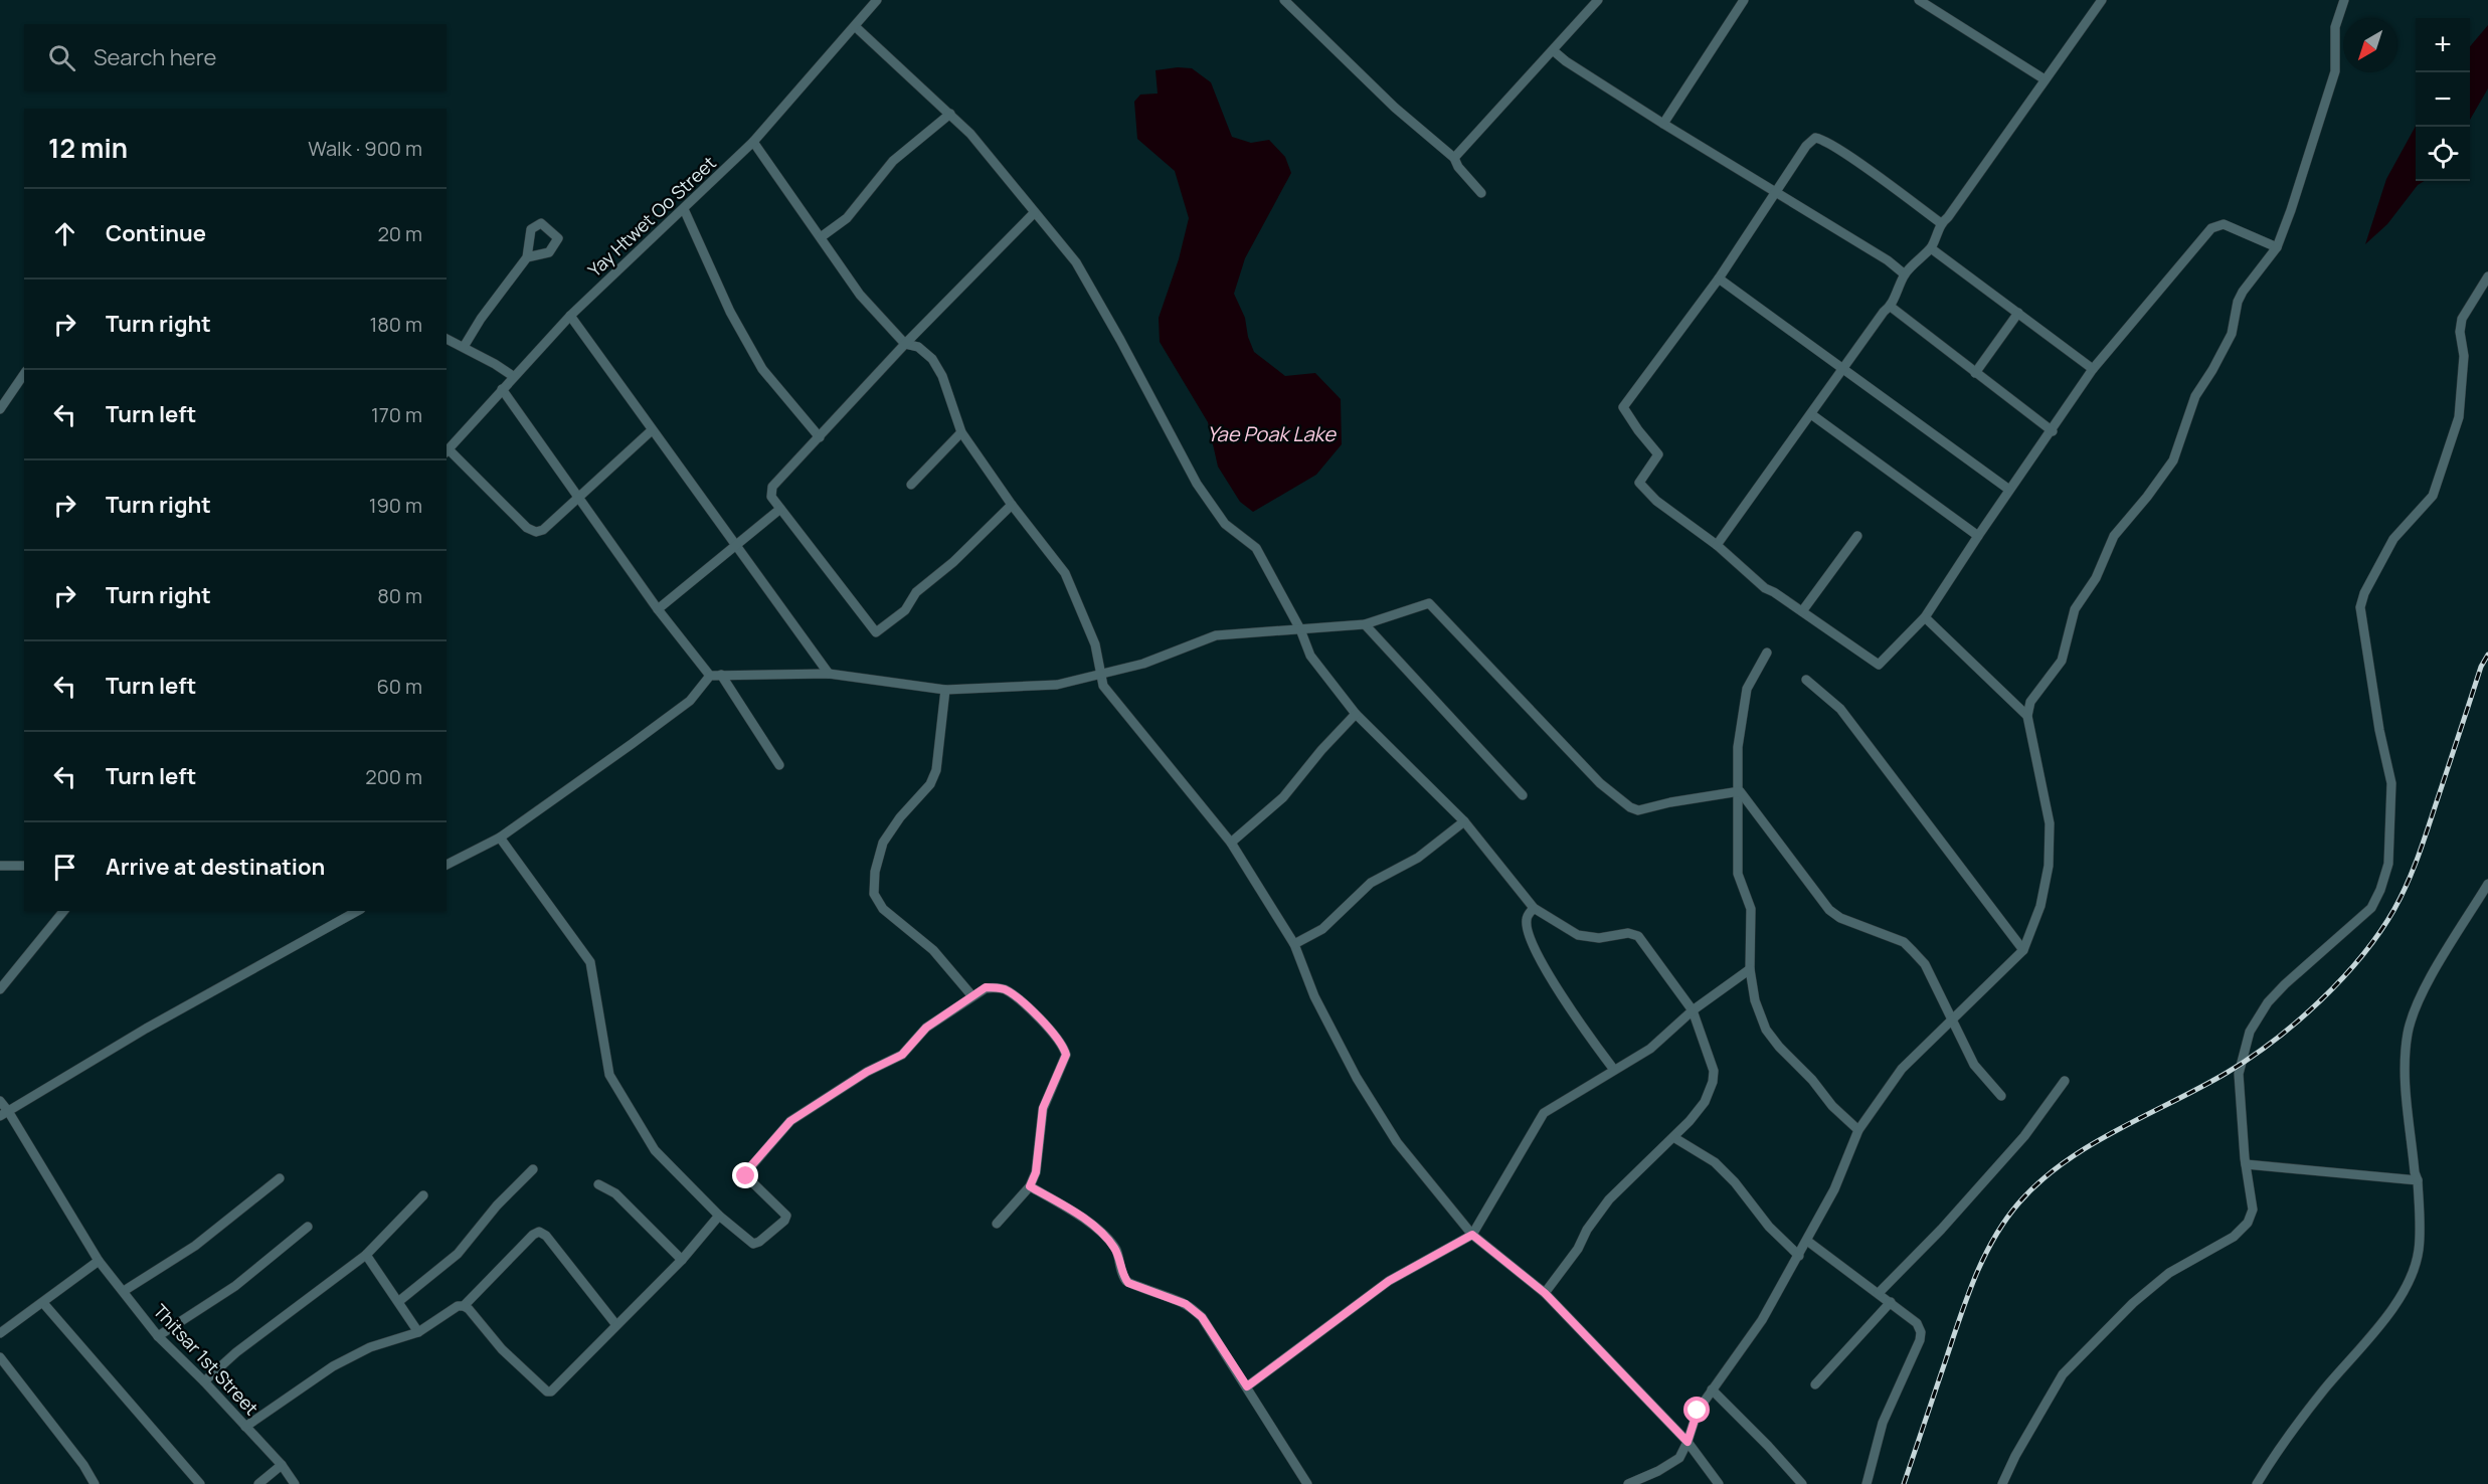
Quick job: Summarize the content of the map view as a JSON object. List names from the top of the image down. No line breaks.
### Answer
{"streets":{"street":["Yay Htwet Oo Street","Thitsar 1st Street"]},"water":["Yae Poak Lake"],"north":"bottom left","page":{"map_buttons":["+","−"],"search":"Search here","heading":["12 min","Walk · 900 m"],"list":[["Continue","20 m"],["Turn right","180 m"],["Turn left","170 m"],["Turn right","190 m"],["Turn right","80 m"],["Turn left","60 m"],["Turn left","200 m"],"Arrive at destination"]}}
